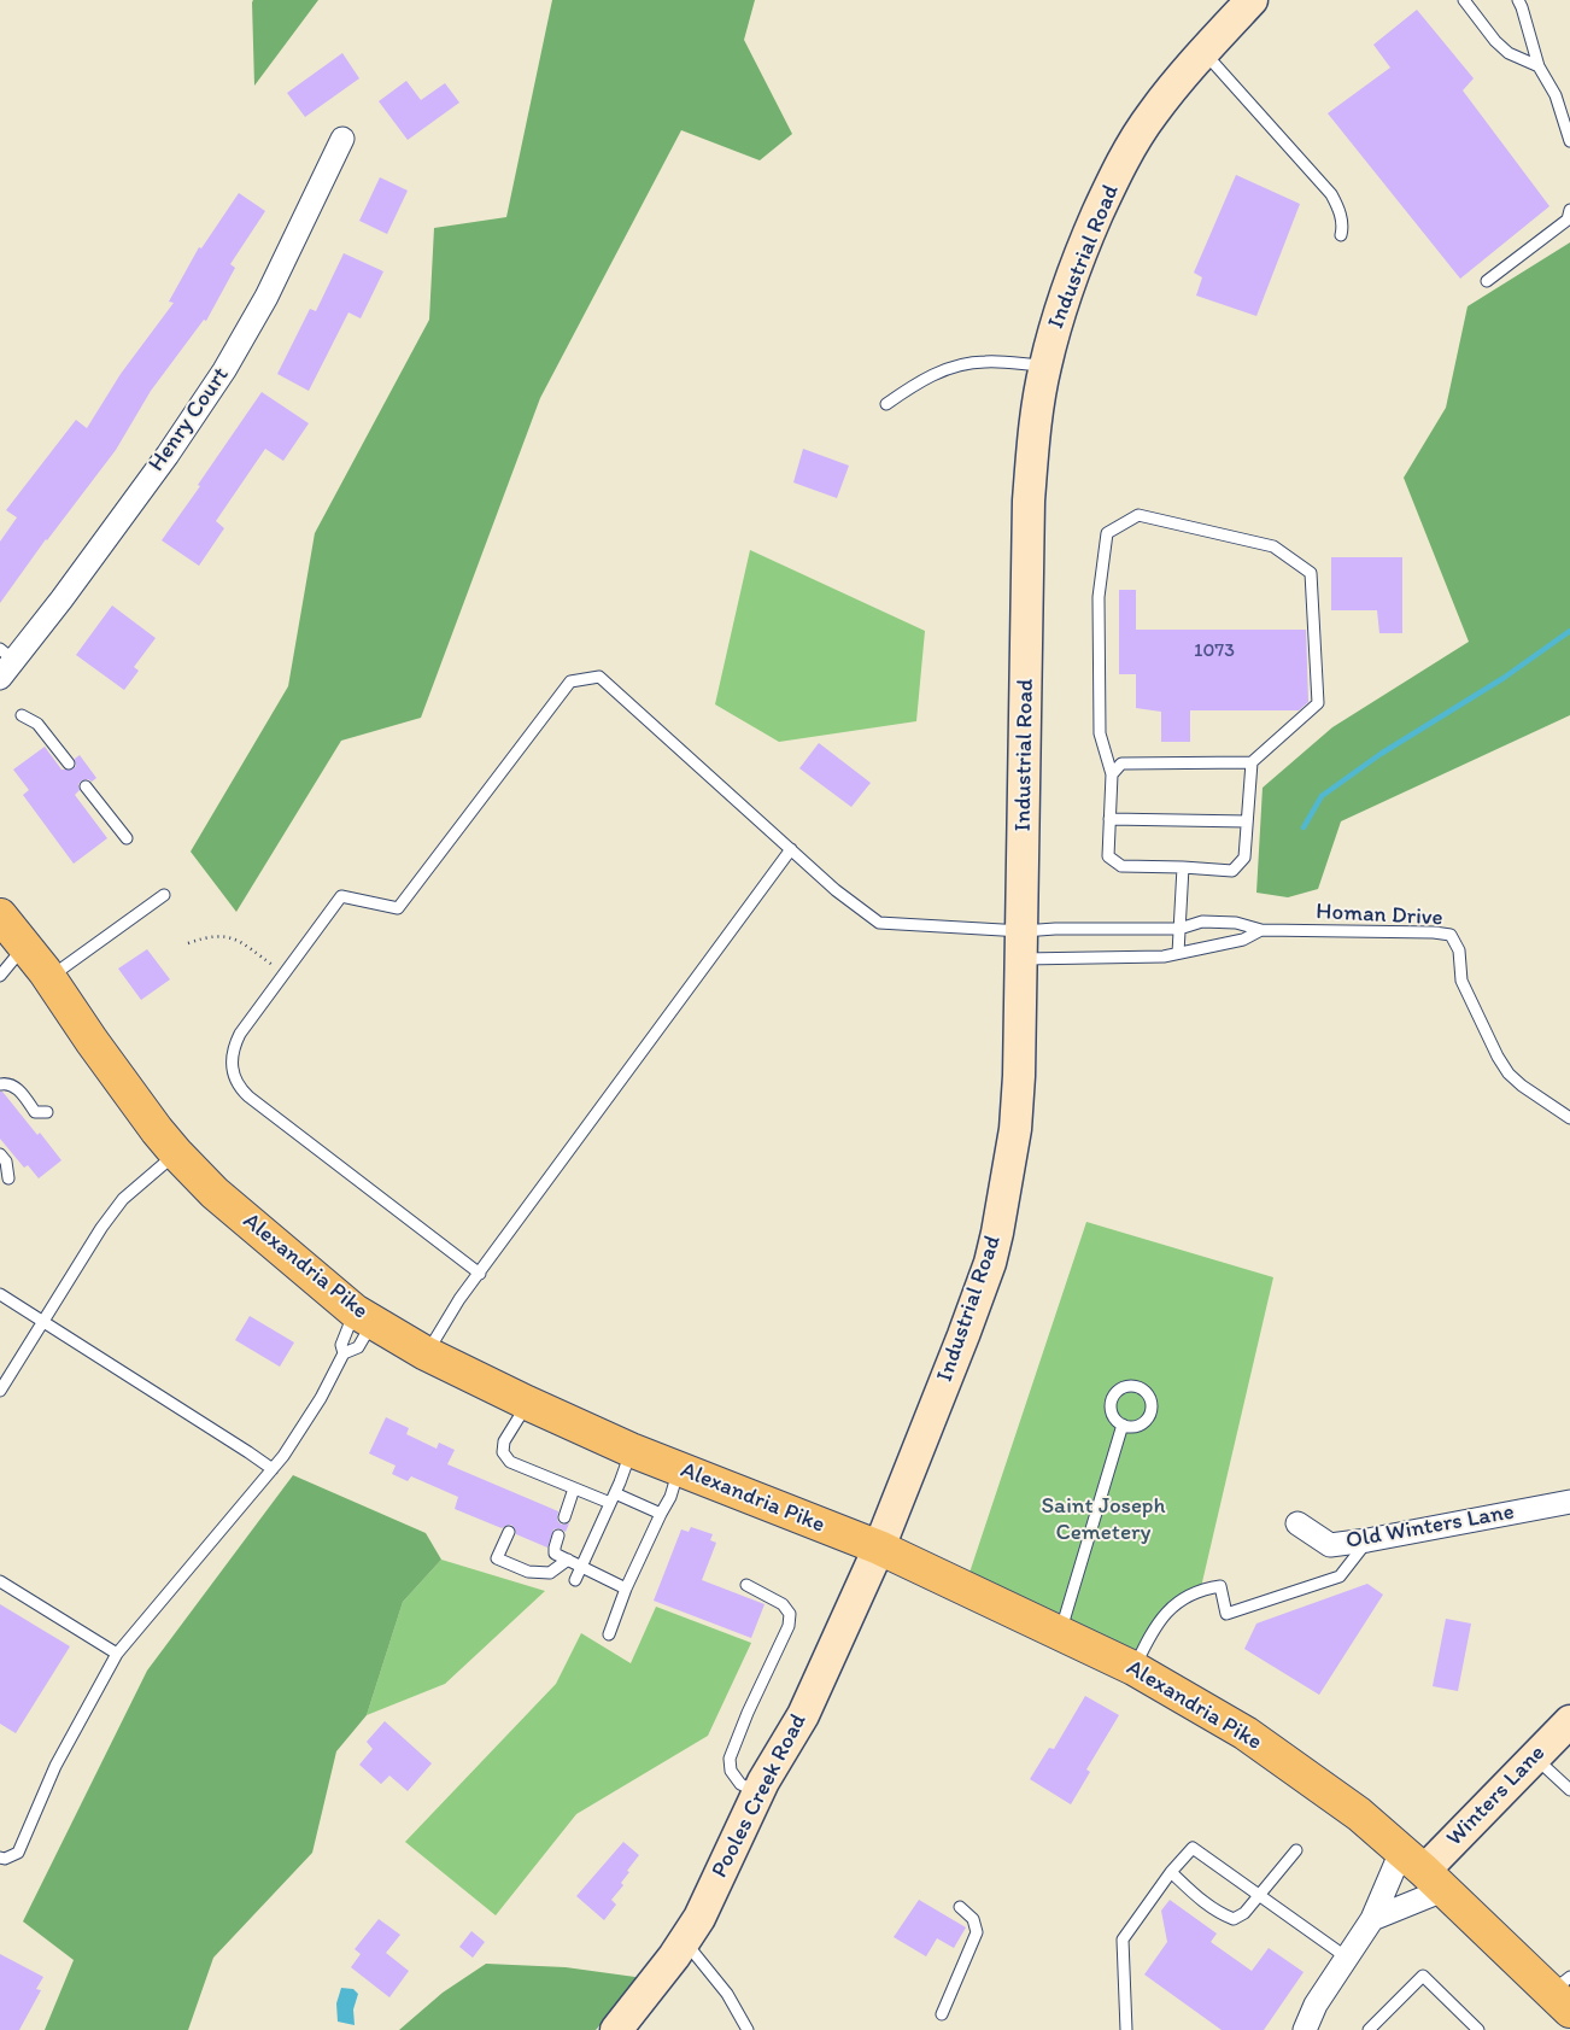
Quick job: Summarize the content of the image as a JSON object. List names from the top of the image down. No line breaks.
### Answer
{"streets":{"highway":["Alexandria Pike"],"main road":["Industrial Road","Pooles Creek Road","Winters Lane"],"street":["Henry Court","Old Winters Lane"],"lane":["Homan Drive"]},"crossings":[["Industrial Road","Homan Drive"],["Industrial Road","Alexandria Pike"],["Industrial Road","Pooles Creek Road"],["Alexandria Pike","Pooles Creek Road"],["Alexandria Pike","Winters Lane"]],"parks":["Saint Joseph Cemetery"],"house_numbers":["1073"]}
